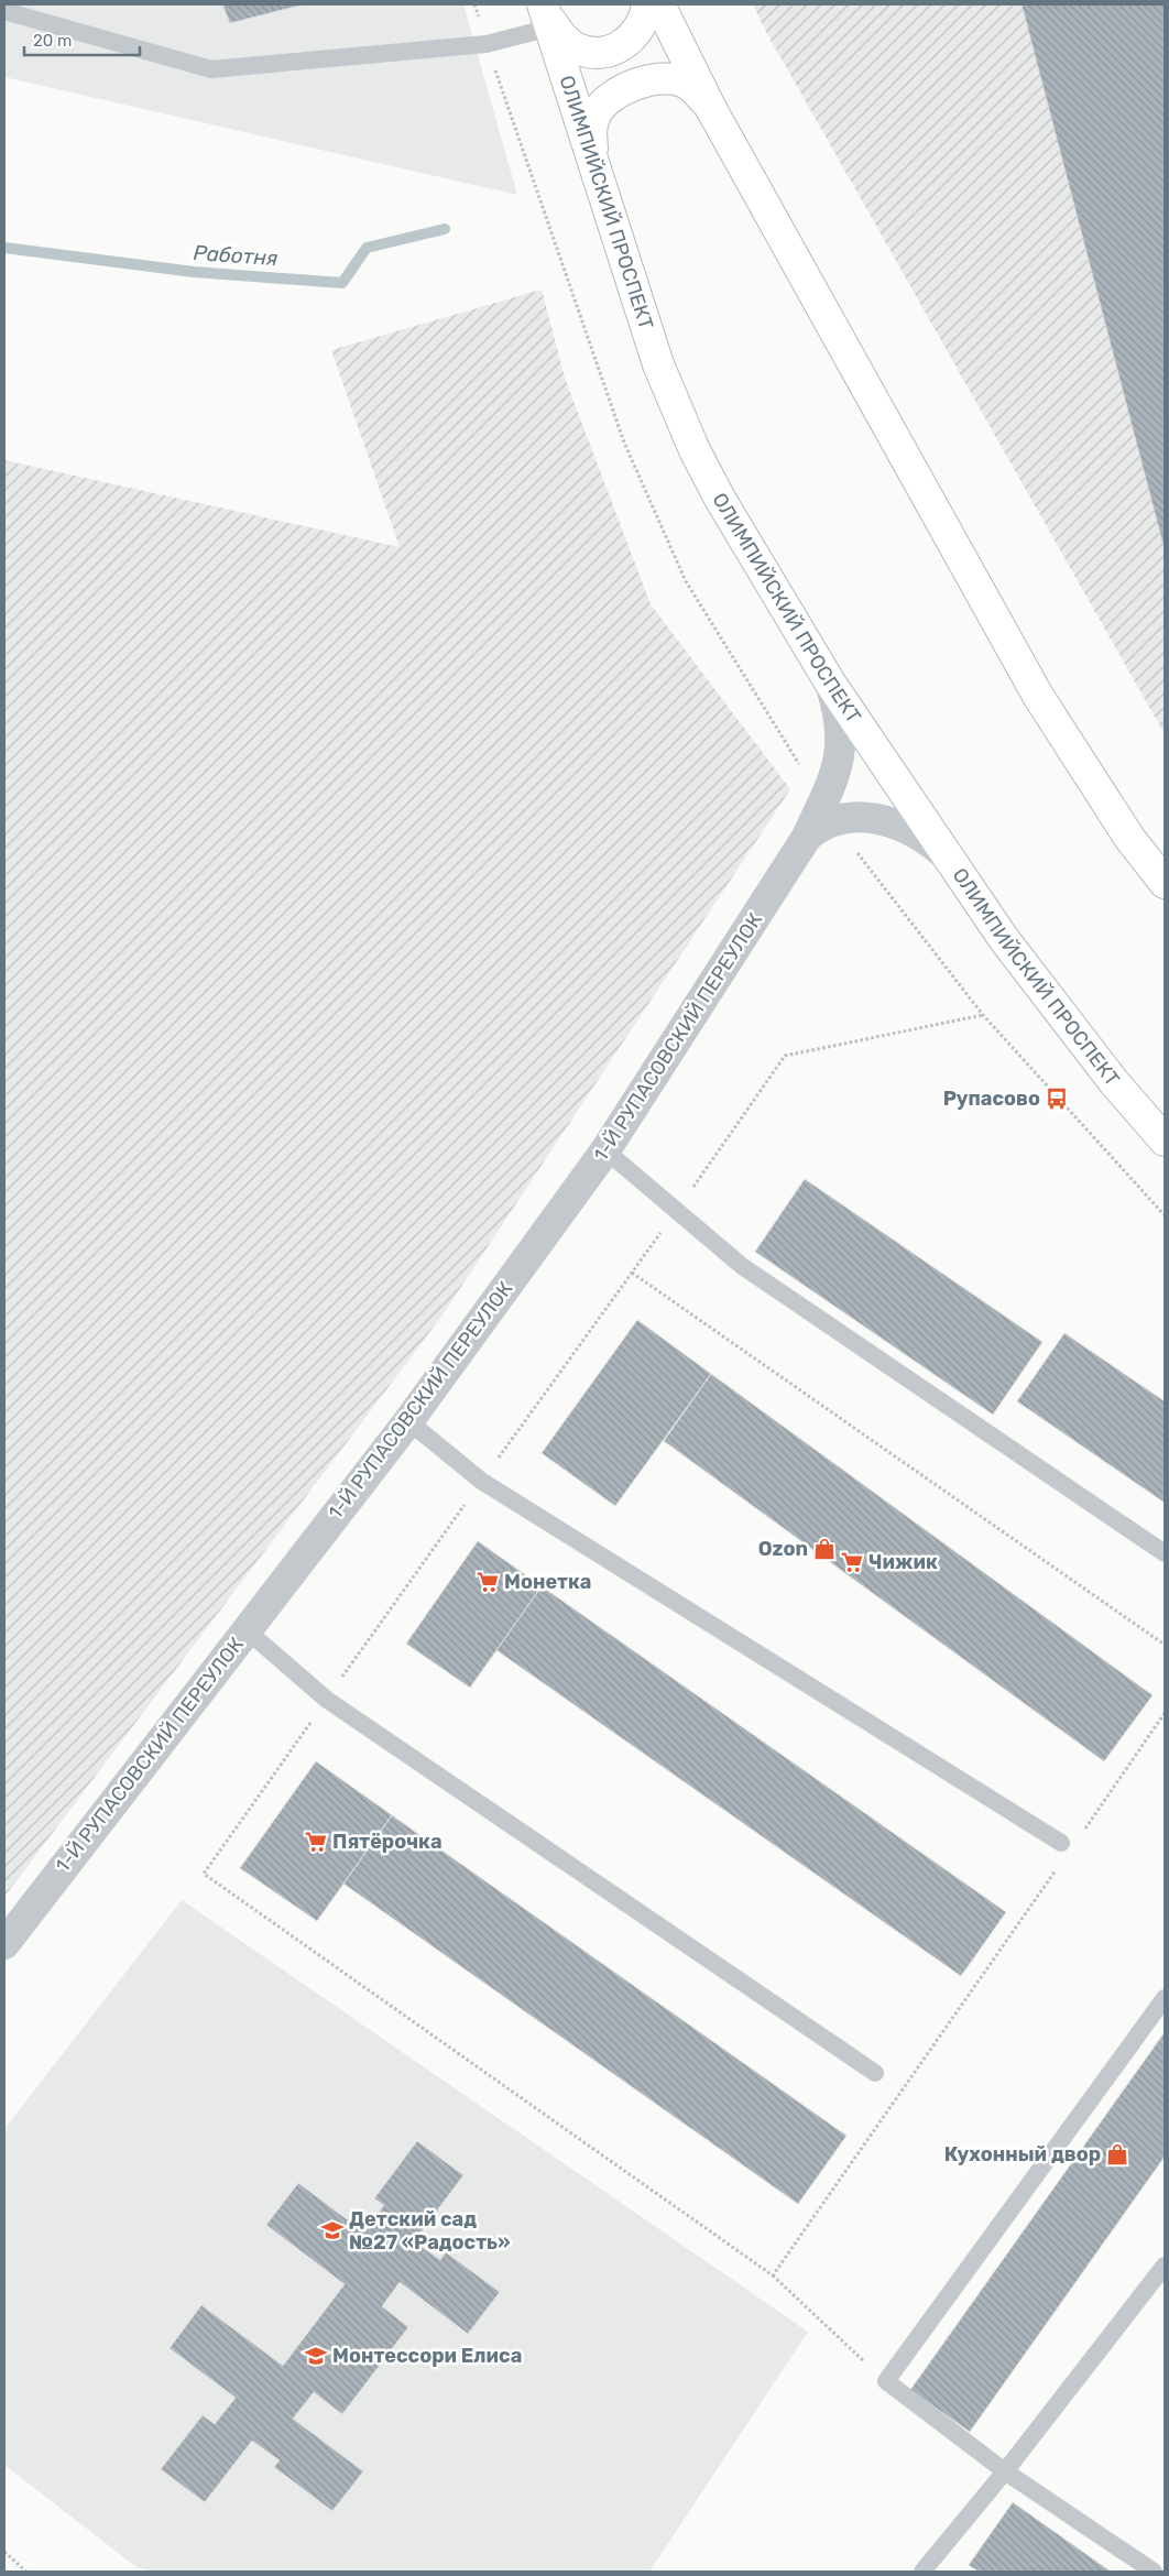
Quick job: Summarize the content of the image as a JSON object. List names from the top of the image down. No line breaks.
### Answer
{"streets":{"main road":["ОЛИМПИЙСКИЙ ПРОСПЕКТ"],"street":["1-Й РУПАСОВСКИЙ ПЕРЕУЛОК"]},"crossings":[["ОЛИМПИЙСКИЙ ПРОСПЕКТ","1-Й РУПАСОВСКИЙ ПЕРЕУЛОК"]],"water":["Работня"],"places":{"bus stop":["Рупасово"],"shop":["Ozon","Кухонный двор"],"supermarket":["Чижик","Монетка","Пятёрочка"],"school or university":["Детский сад №27 «Радость»","Монтессори Елиса"]},"scale_bar":"20 m"}
